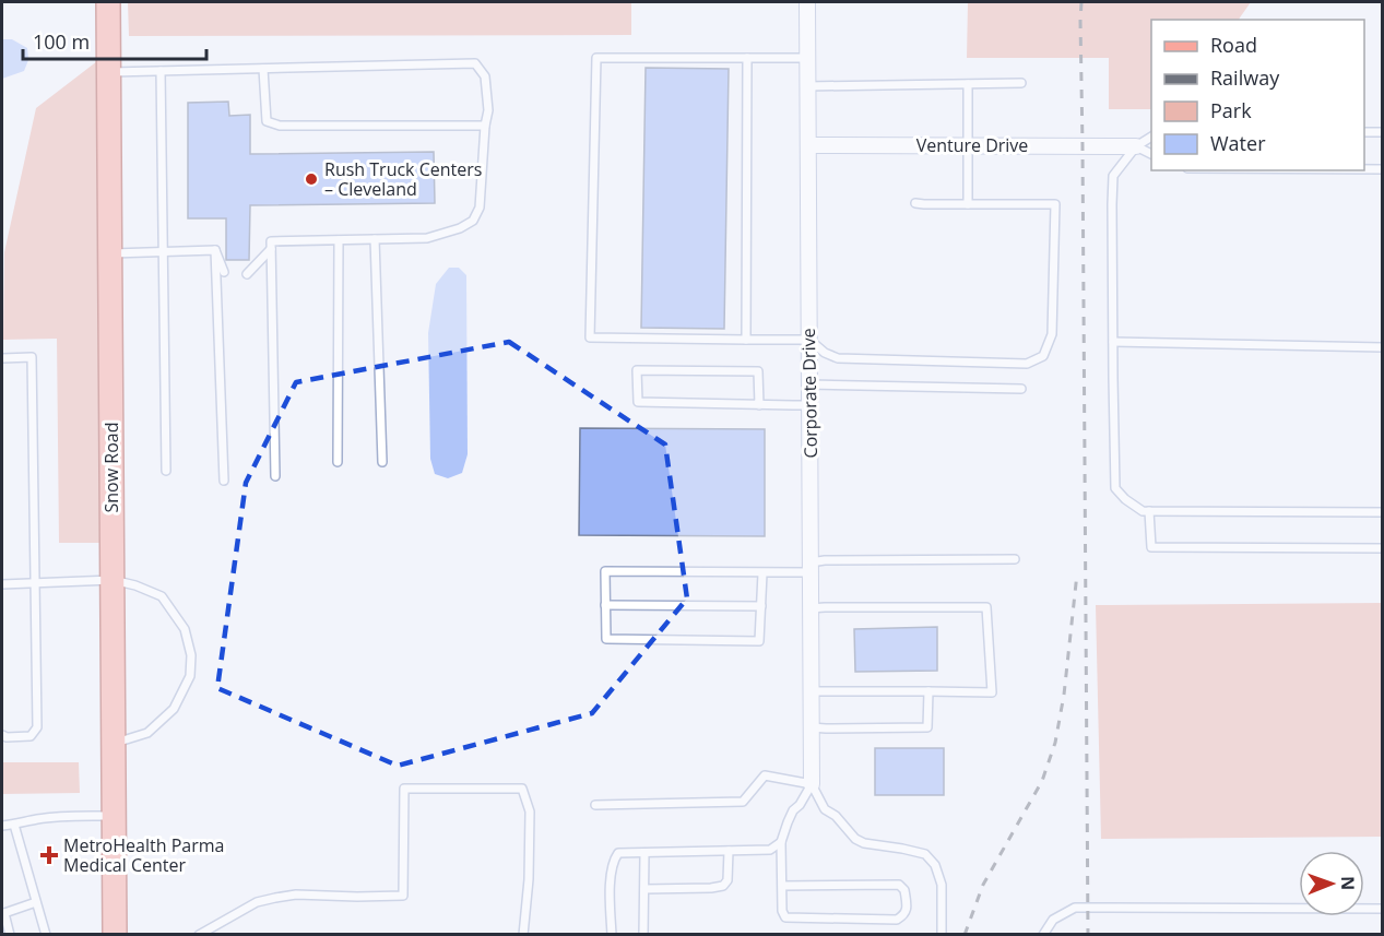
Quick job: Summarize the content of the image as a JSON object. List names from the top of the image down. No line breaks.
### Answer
{"streets":{"main road":["Snow Road"],"street":["Venture Drive","Corporate Drive"]},"crossings":[["Venture Drive","Corporate Drive"]],"places":{"other":["Rush Truck Centers – Cleveland"],"health":["MetroHealth Parma Medical Center"]},"legend":["Road","Railway","Park","Water"],"scale_bar":"100 m","north":"right"}
